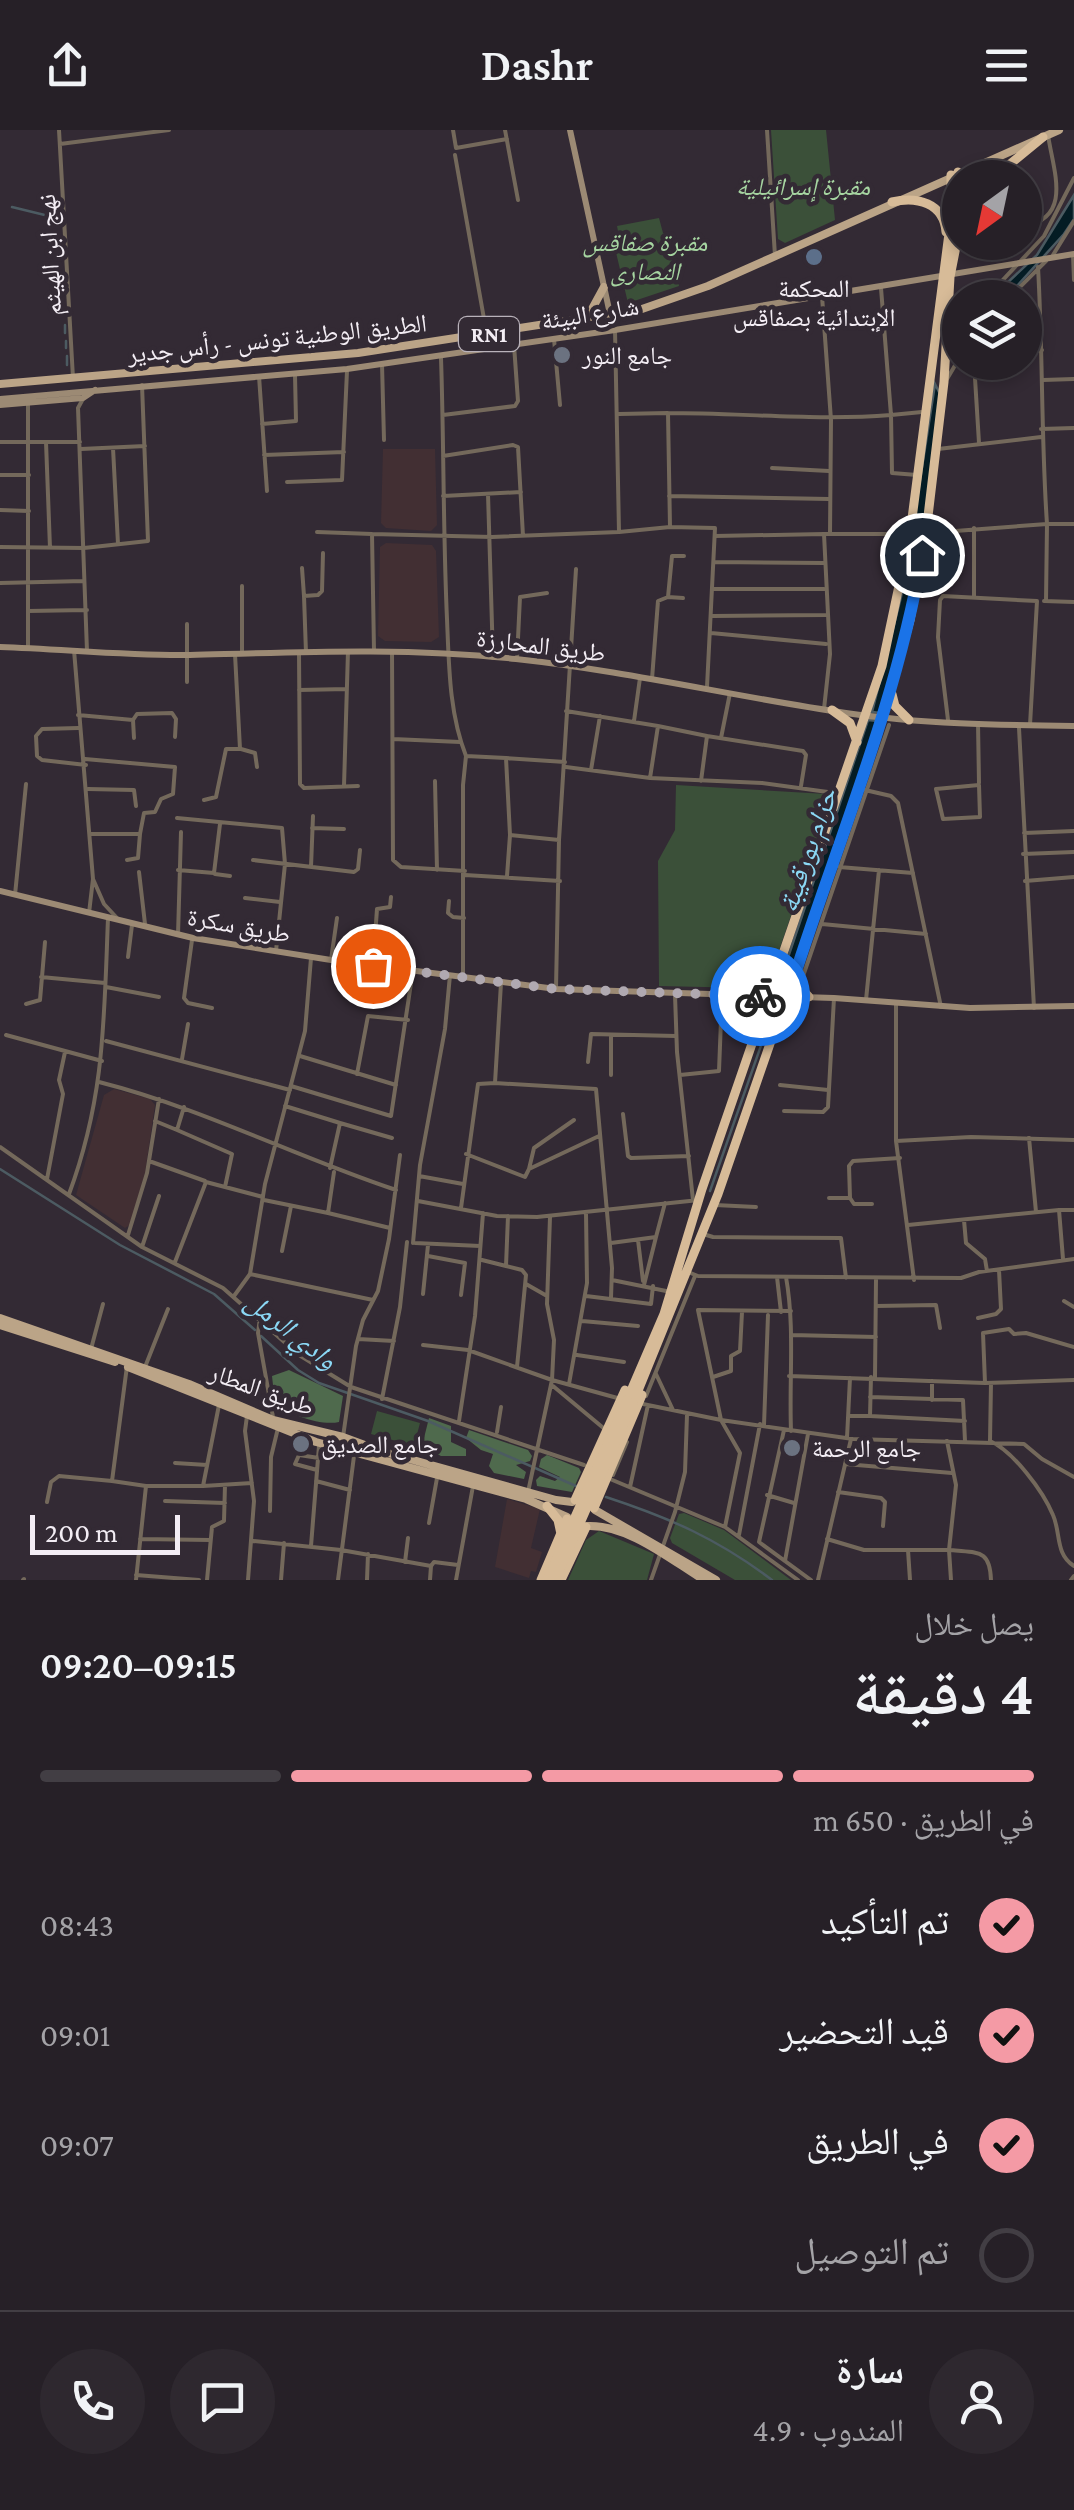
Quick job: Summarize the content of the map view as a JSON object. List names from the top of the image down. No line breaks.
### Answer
{"streets":{"main road":["شارع البيئة","RN1","الطريق الوطنية تونس - رأس جدير","طريق المحارزة","طريق سكرة","طريق المطار"],"street":["نهج ابن الهيثم"]},"crossings":[["نهج ابن الهيثم","الطريق الوطنية تونس - رأس جدير"]],"water":["حزام بورقيبة","وادي الرمل"],"parks":["مقبرة إسرائيلية","مقبرة صفاقس النصارى"],"places":["المحكمة الإبتدائية بصفاقس","جامع النور","جامع الصديق","جامع الرحمة"],"scale_bar":"200 m","north":"bottom left","page":{"header":"Dashr","scale":"200 m","heading":["4 دقيقة","يصل خلال","09:15–09:20"],"panel":["سارة","المندوب · 4.9"],"bar":"في الطريق · 650 m","list":[["تم التأكيد","08:43"],["قيد التحضير","09:01"],["في الطريق","09:07"],"تم التوصيل"]}}
